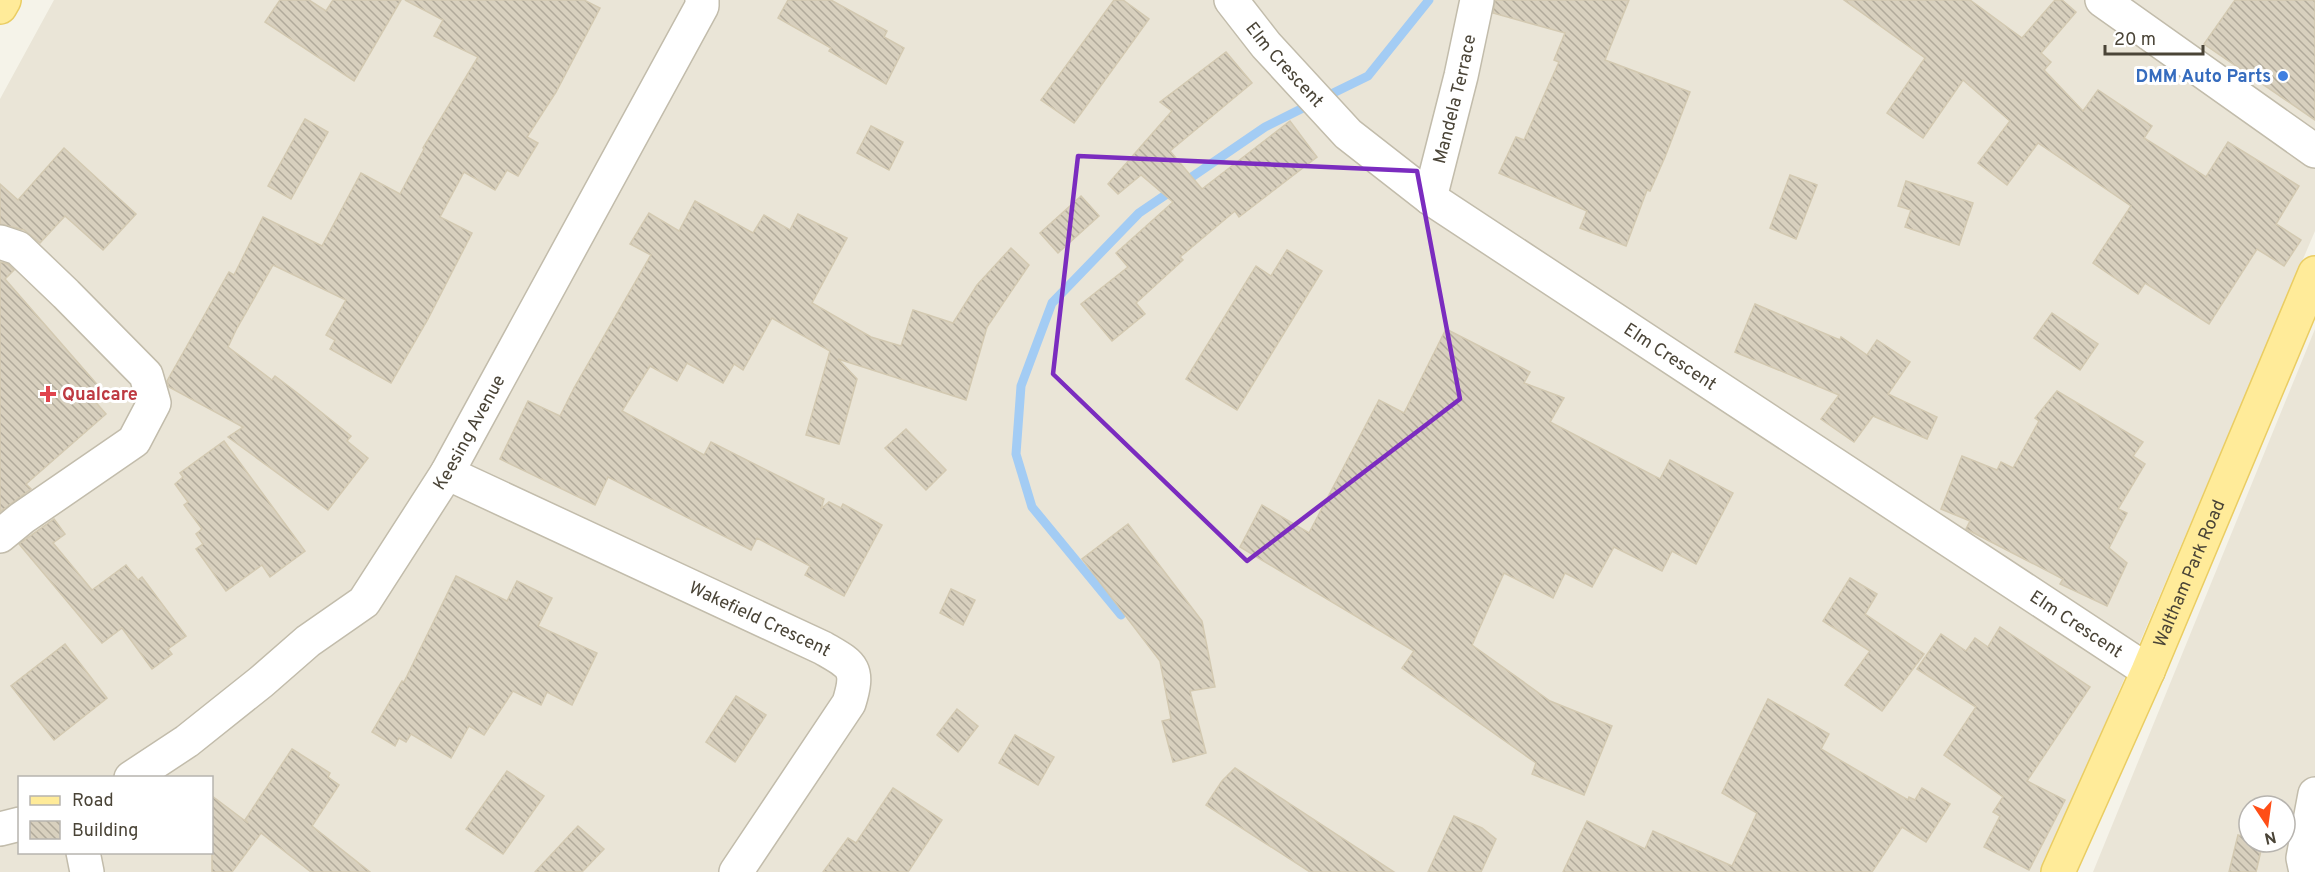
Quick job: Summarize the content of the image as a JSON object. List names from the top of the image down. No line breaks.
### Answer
{"streets":{"main road":["Waltham Park Road"],"street":["Elm Crescent","Mandela Terrace","Keesing Avenue","Wakefield Crescent"]},"crossings":[["Elm Crescent","Mandela Terrace"],["Elm Crescent","Waltham Park Road"],["Keesing Avenue","Wakefield Crescent"]],"places":{"other":["DMM Auto Parts"],"health":["Qualcare"]},"legend":["Road","Building"],"scale_bar":"20 m","north":"bottom"}
